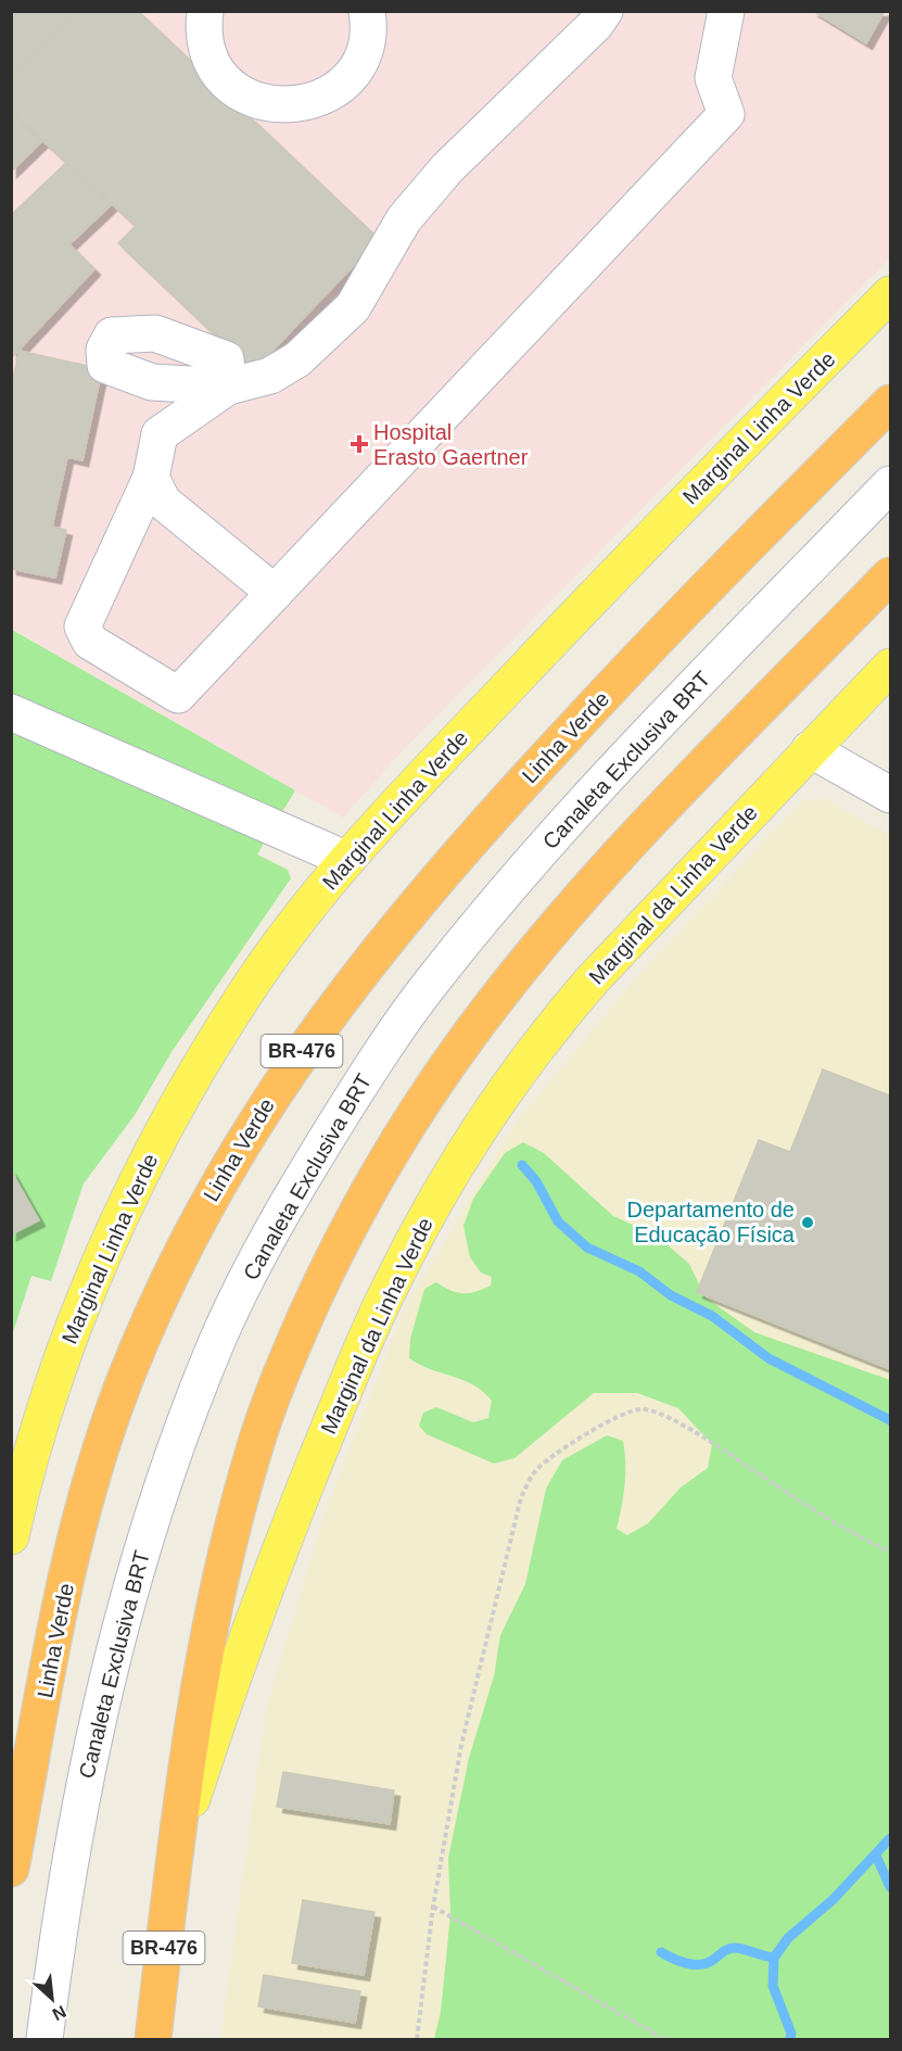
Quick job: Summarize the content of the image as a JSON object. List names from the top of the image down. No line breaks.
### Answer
{"streets":{"highway":["Linha Verde","BR-476"],"main road":["Marginal Linha Verde","Marginal da Linha Verde"],"street":["Canaleta Exclusiva BRT"]},"crossings":[["Marginal da Linha Verde","BR-476"]],"places":{"health":["Hospital Erasto Gaertner"],"other":["Departamento de Educação Física"]},"north":"bottom right"}
